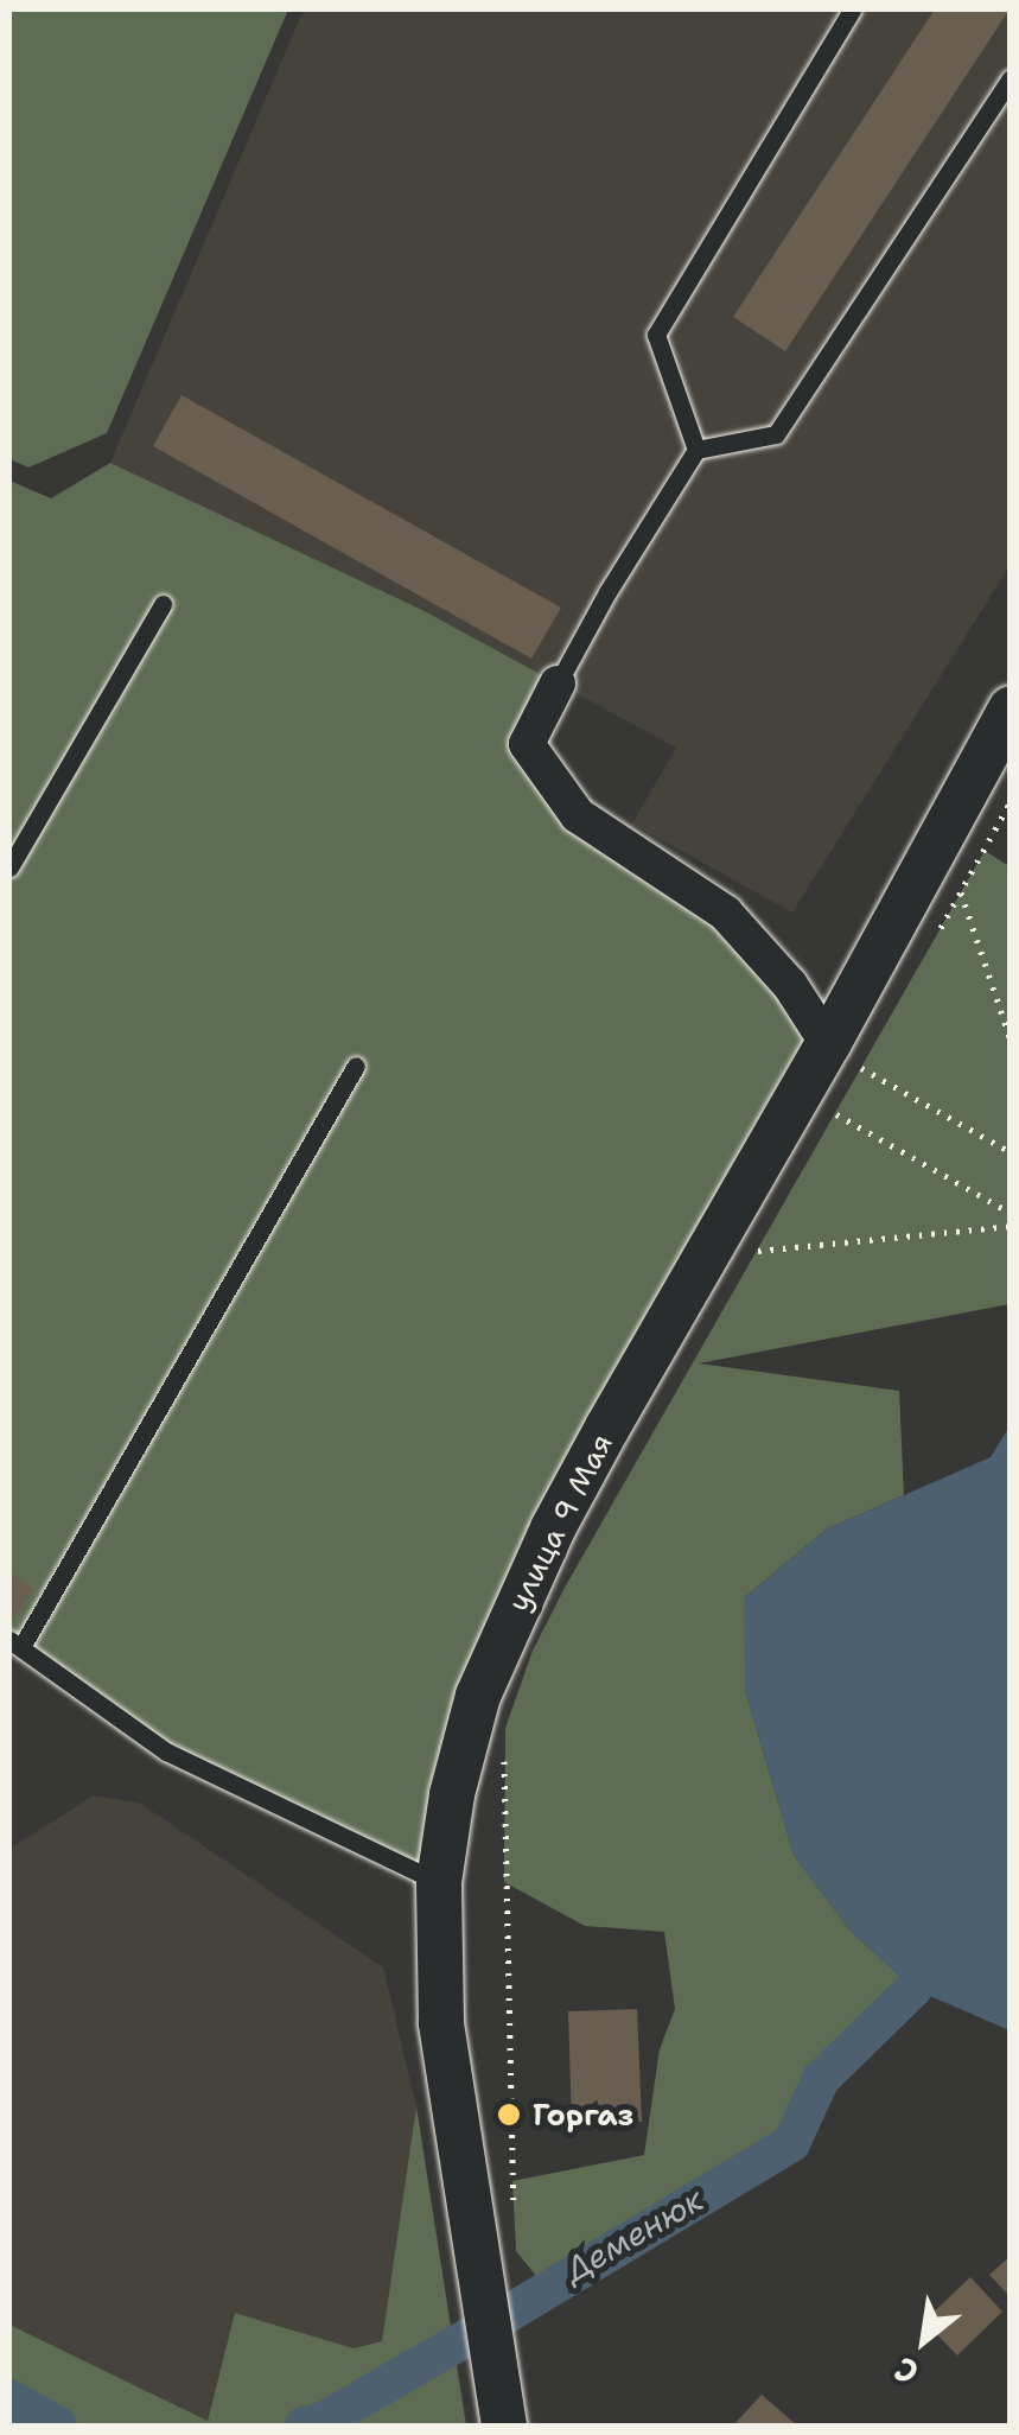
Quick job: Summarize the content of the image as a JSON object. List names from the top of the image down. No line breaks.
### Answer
{"streets":{"street":["улица 9 Мая"]},"water":["Деменюк"],"places":["Горгаз"],"north":"bottom left"}
